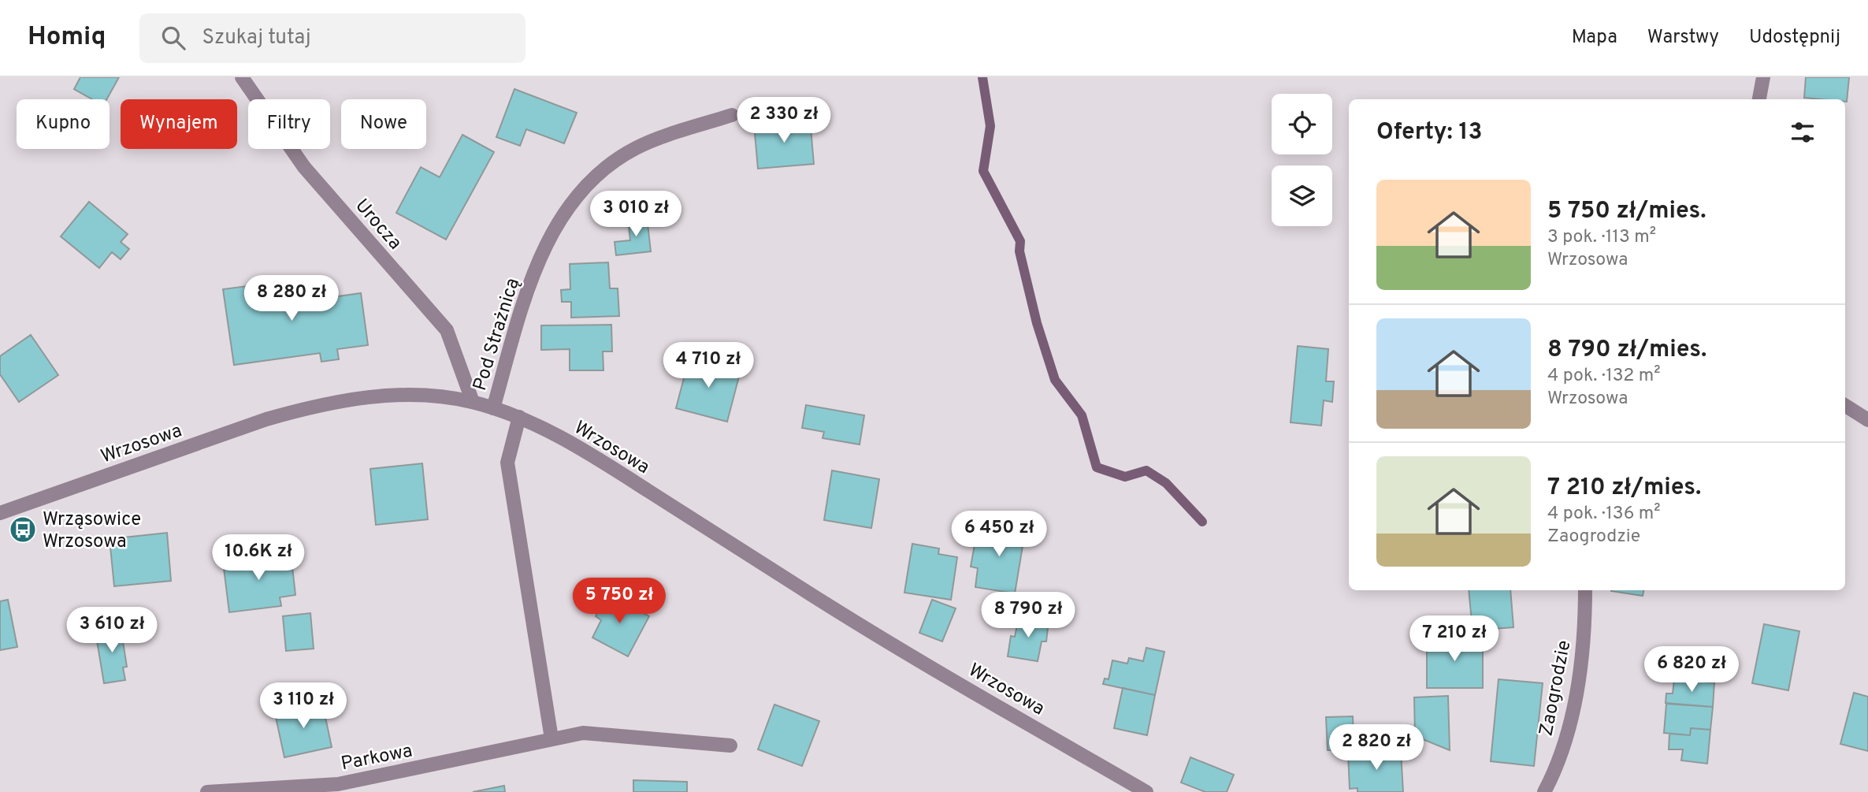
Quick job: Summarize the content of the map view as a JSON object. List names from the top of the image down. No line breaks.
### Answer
{"streets":{"street":["Urocza","Pod Strażnicą","Wrzosowa","Zaogrodzie","Parkowa"]},"crossings":[["Urocza","Wrzosowa"],["Pod Strażnicą","Wrzosowa"]],"places":{"bus stop":["Wrząsowice Wrzosowa"]},"page":{"header":"Homiq","search":"Szukaj tutaj","nav":["Mapa","Warstwy","Udostępnij"],"price":["2 330 zł","3 010 zł","8 280 zł","4 710 zł","6 450 zł","10.6K zł","5 750 zł","8 790 zł","3 610 zł","7 210 zł","6 820 zł","3 110 zł","2 820 zł"],"chip":["Kupno","Wynajem","Filtry","Nowe"],"heading":"Oferty: 13","list":[{"name":"5 750 zł/mies.","note":"3 pok. · 113 m² · Wrzosowa"},{"name":"8 790 zł/mies.","note":"4 pok. · 132 m² · Wrzosowa"},{"name":"7 210 zł/mies.","note":"4 pok. · 136 m² · Zaogrodzie"}]}}
